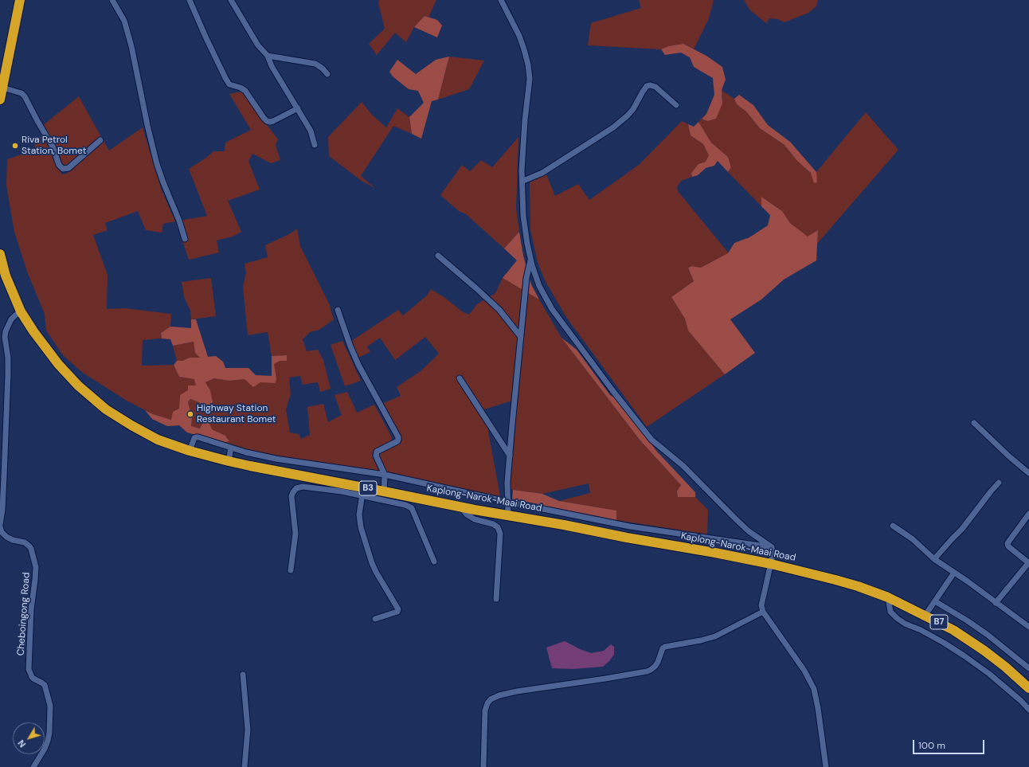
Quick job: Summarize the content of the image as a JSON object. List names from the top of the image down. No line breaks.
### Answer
{"streets":{"highway":["B3","Kaplong-Narok-Maai Road","B7"],"street":["Cheboingong Road"]},"crossings":[["Kaplong-Narok-Maai Road","Cheboingong Road"]],"places":["Riva Petrol Station, Bomet","Highway Station Restaurant Bomet"],"scale_bar":"100 m","north":"bottom left"}
